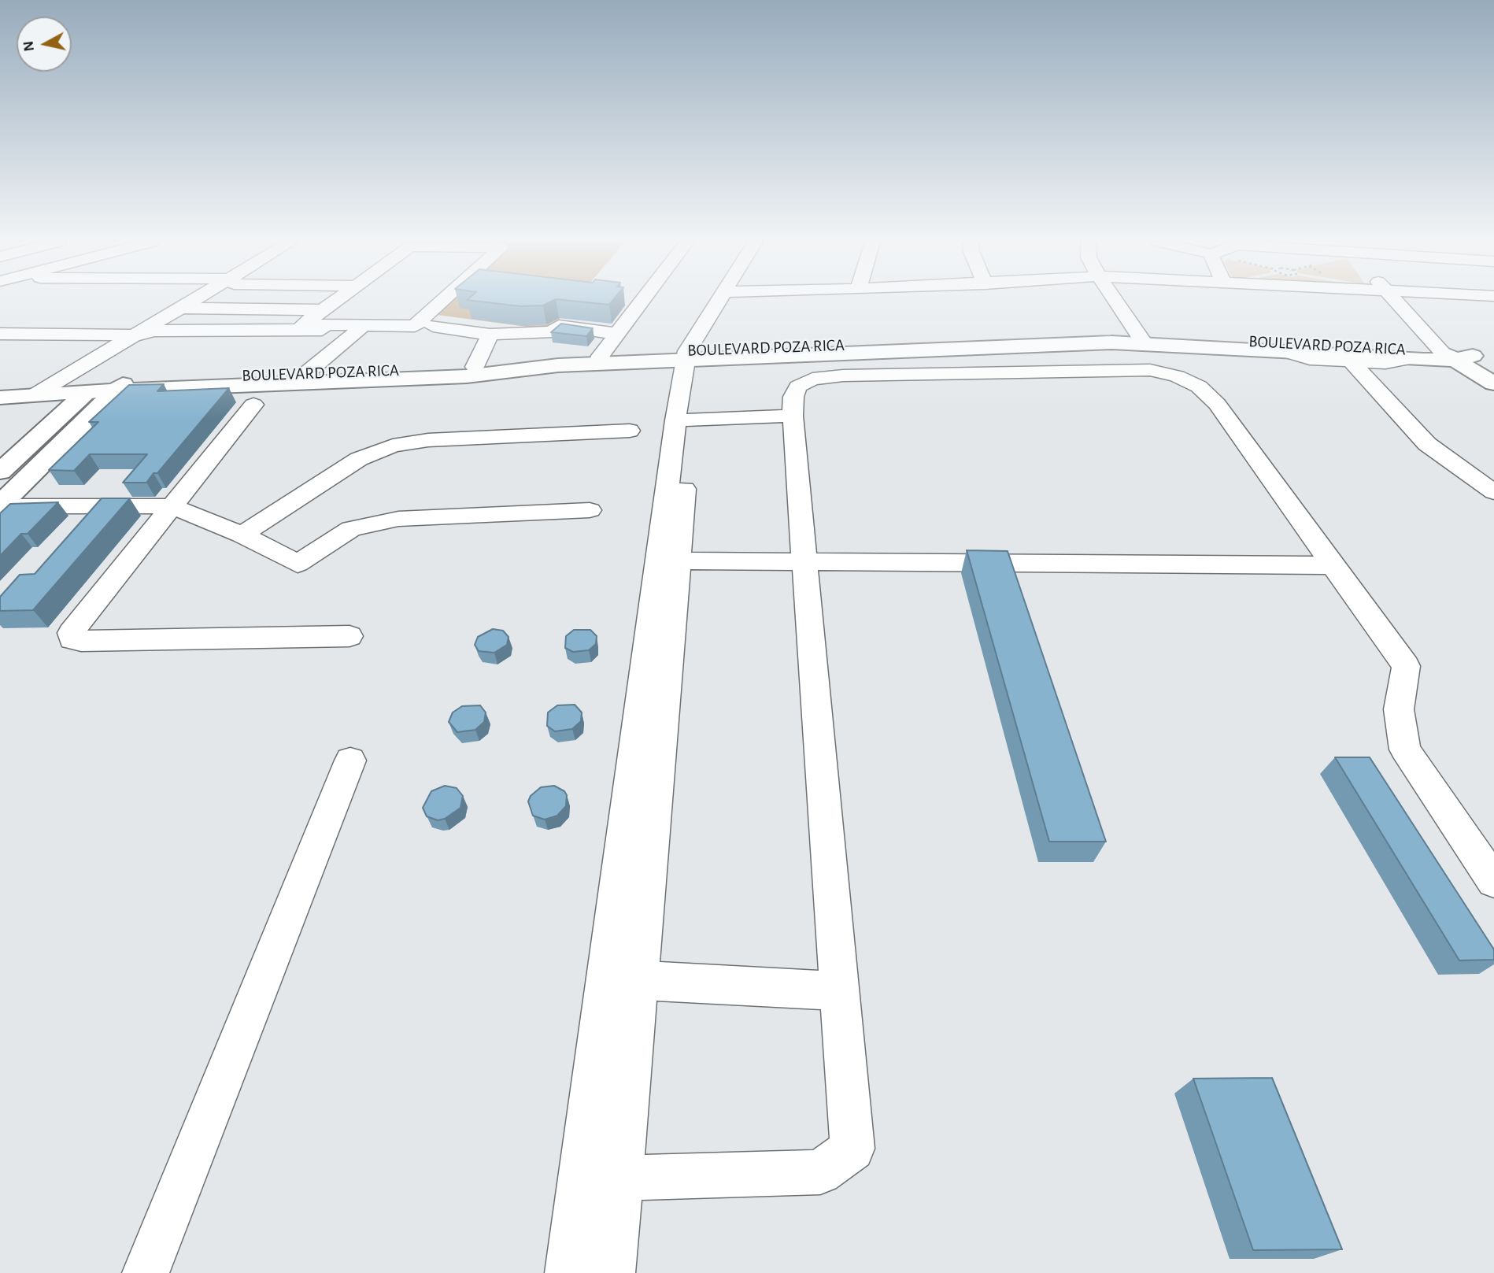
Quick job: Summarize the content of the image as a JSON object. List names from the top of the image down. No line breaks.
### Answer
{"streets":{"main road":["BOULEVARD POZA RICA"]},"north":"left"}
